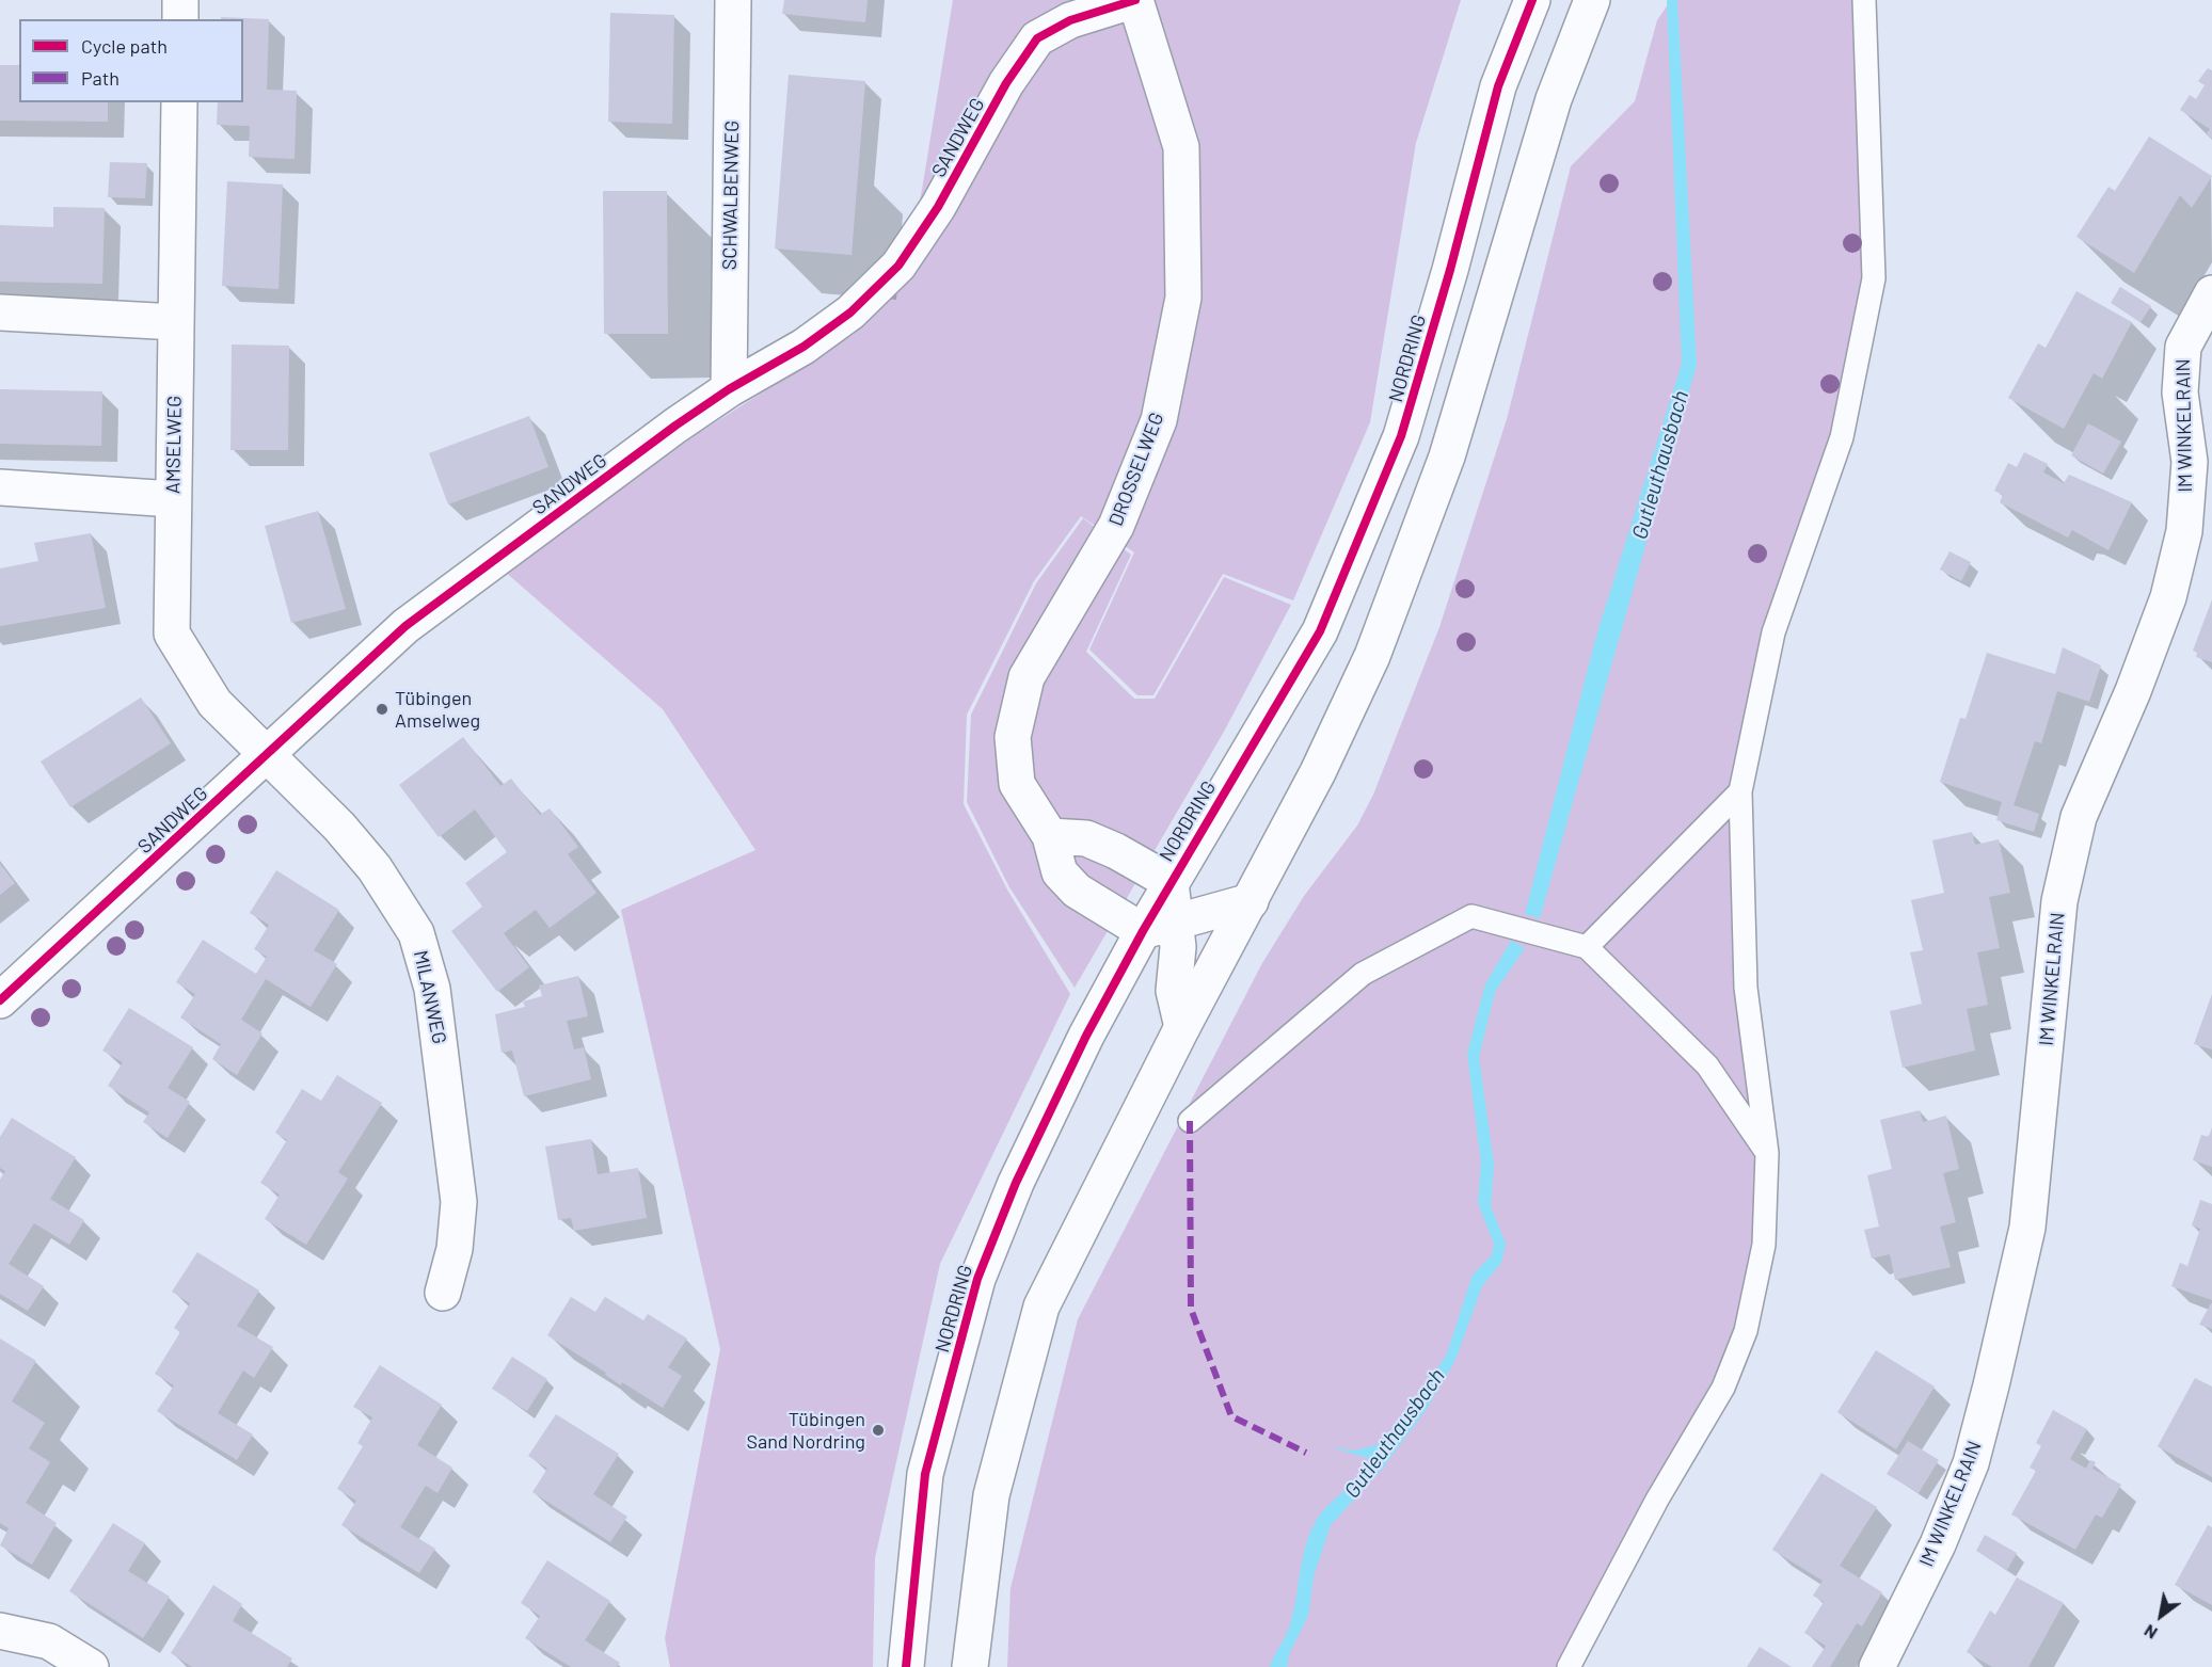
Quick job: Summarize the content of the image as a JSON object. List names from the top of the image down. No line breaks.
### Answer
{"streets":{"street":["SANDWEG","SCHWALBENWEG","NORDRING","IM WINKELRAIN","AMSELWEG","DROSSELWEG","MILANWEG"]},"crossings":[["SANDWEG","SCHWALBENWEG"],["SANDWEG","AMSELWEG"],["SANDWEG","DROSSELWEG"],["SANDWEG","MILANWEG"],["NORDRING","DROSSELWEG"],["AMSELWEG","MILANWEG"]],"water":["Gutleuthausbach"],"places":["Tübingen Amselweg","Tübingen Sand Nordring"],"legend":["Cycle path","Path"],"north":"bottom left"}
